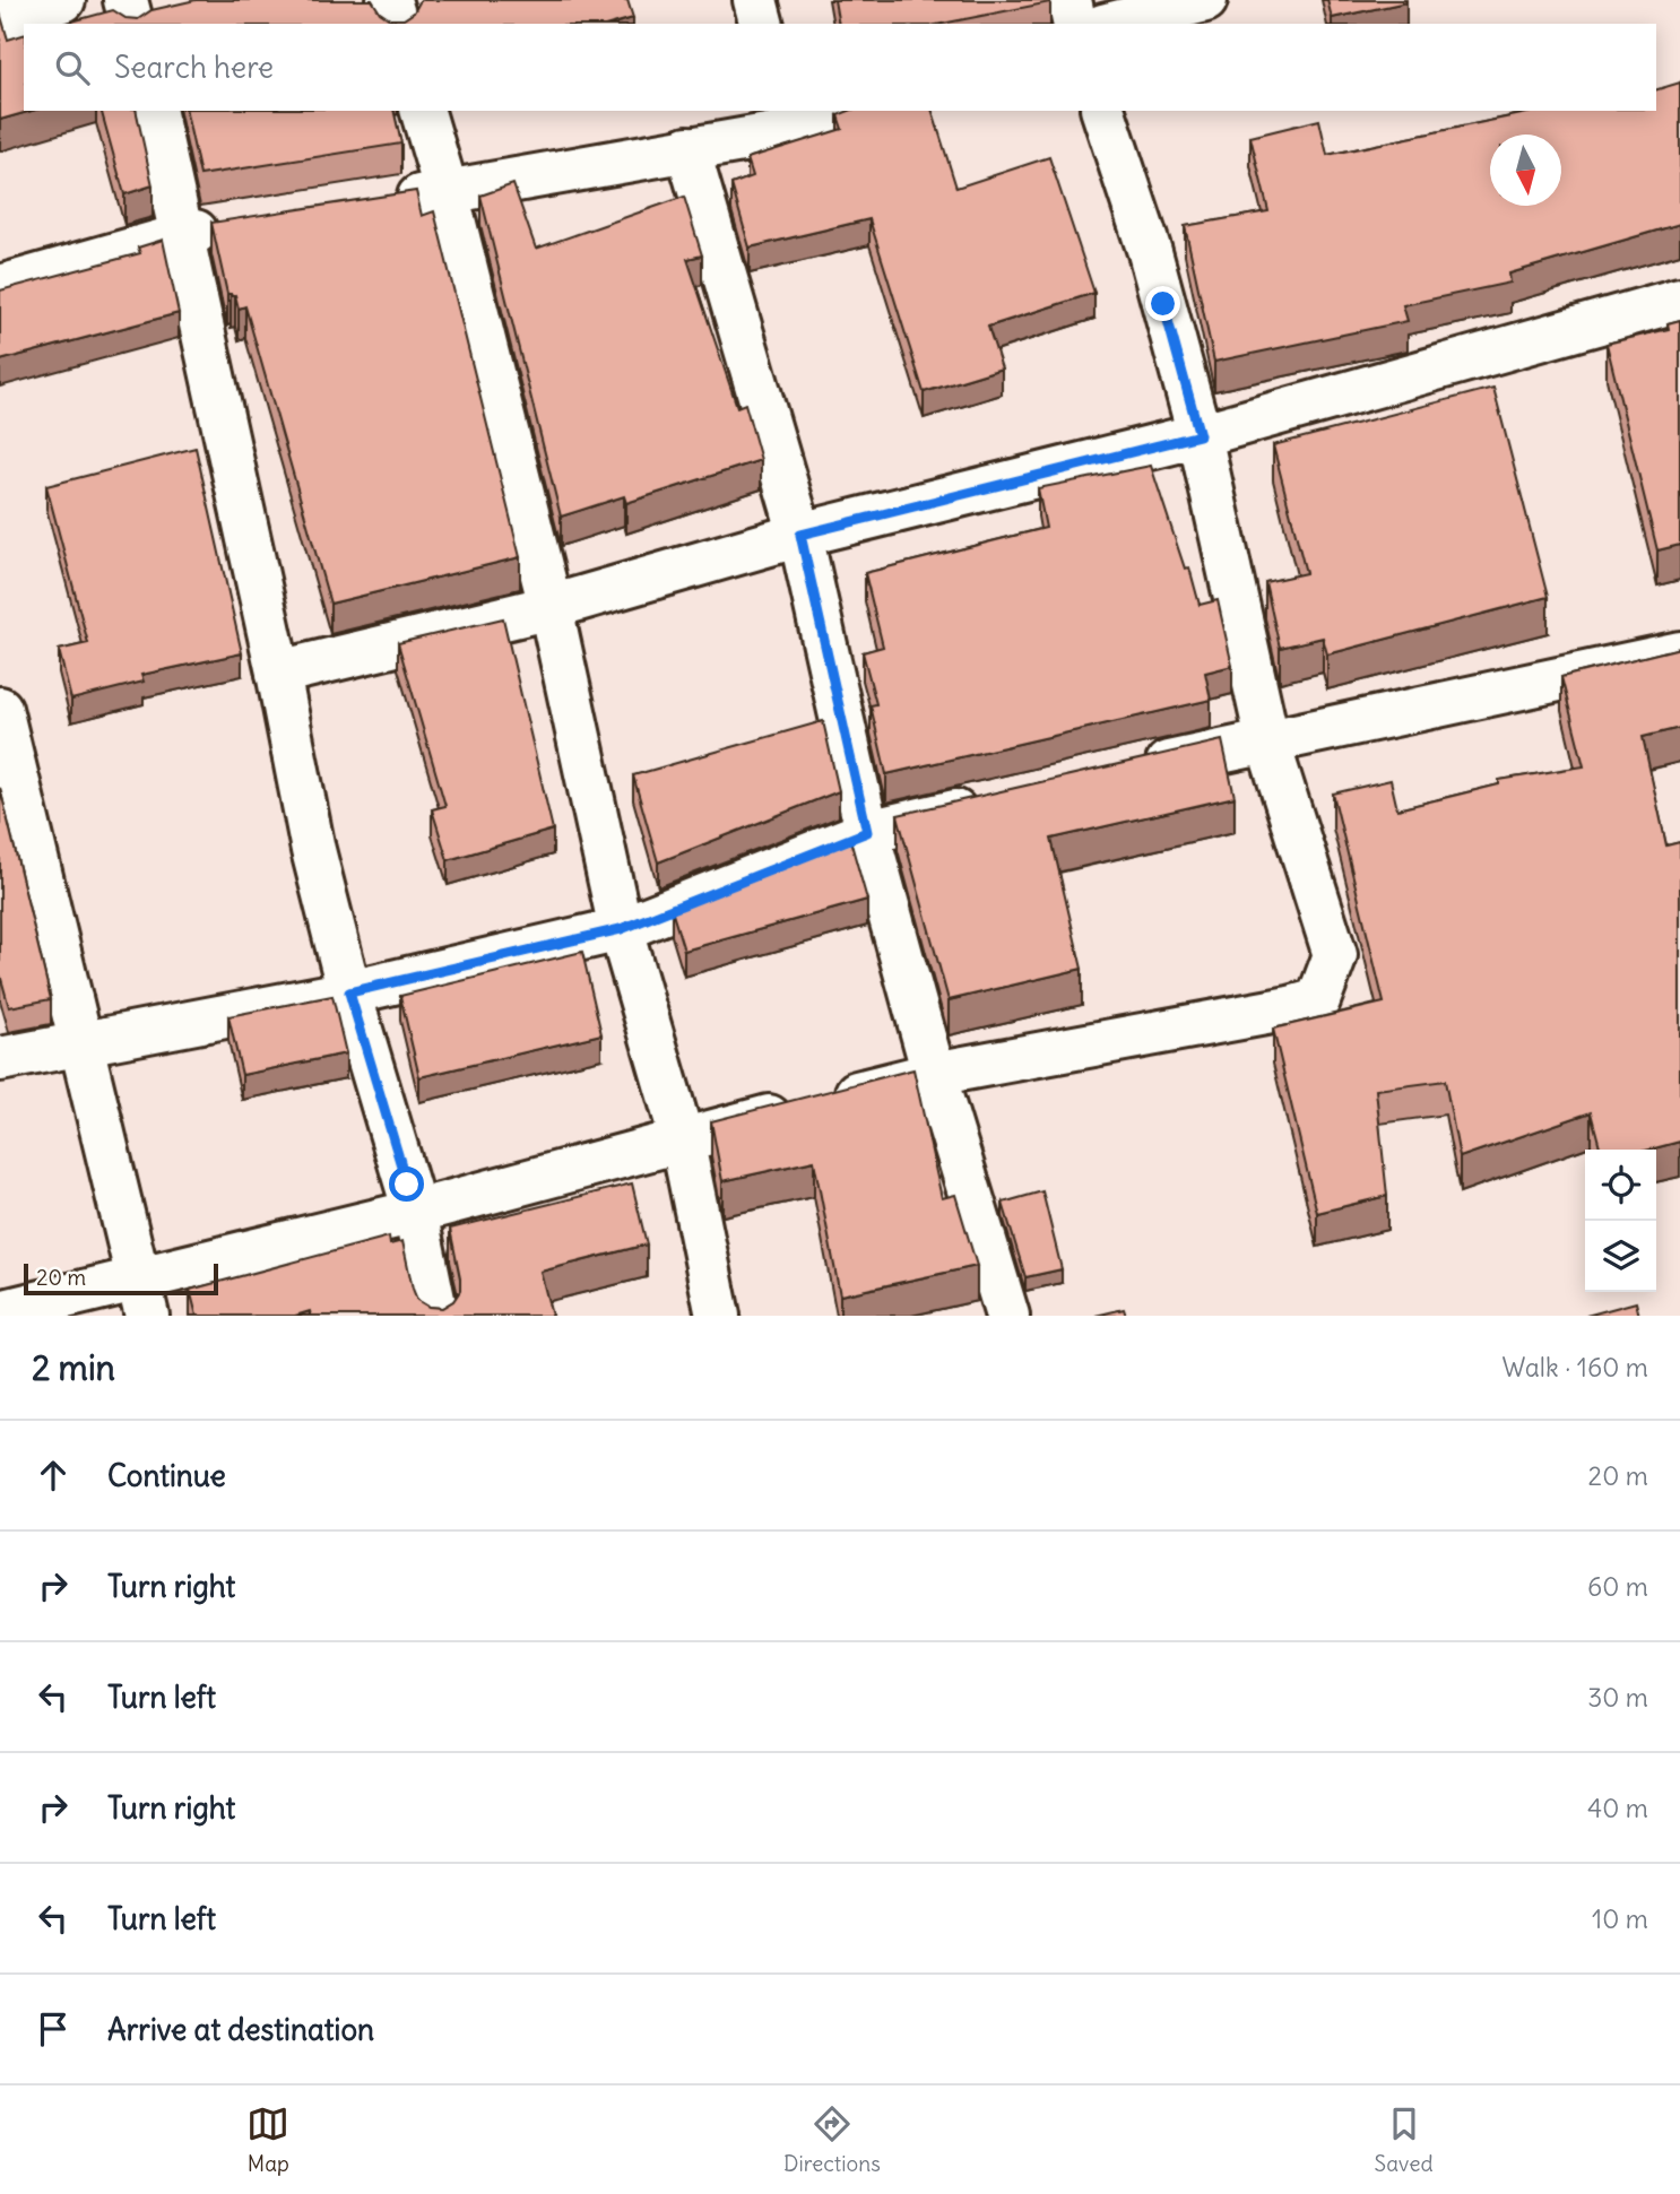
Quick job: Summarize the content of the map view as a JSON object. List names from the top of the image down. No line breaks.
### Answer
{"scale_bar":"20 m","north":"bottom","page":{"search":"Search here","scale":"20 m","heading":["2 min","Walk · 160 m"],"list":[["Continue","20 m"],["Turn right","60 m"],["Turn left","30 m"],["Turn right","40 m"],["Turn left","10 m"],"Arrive at destination"],"nav":["Map","Directions","Saved"]}}
